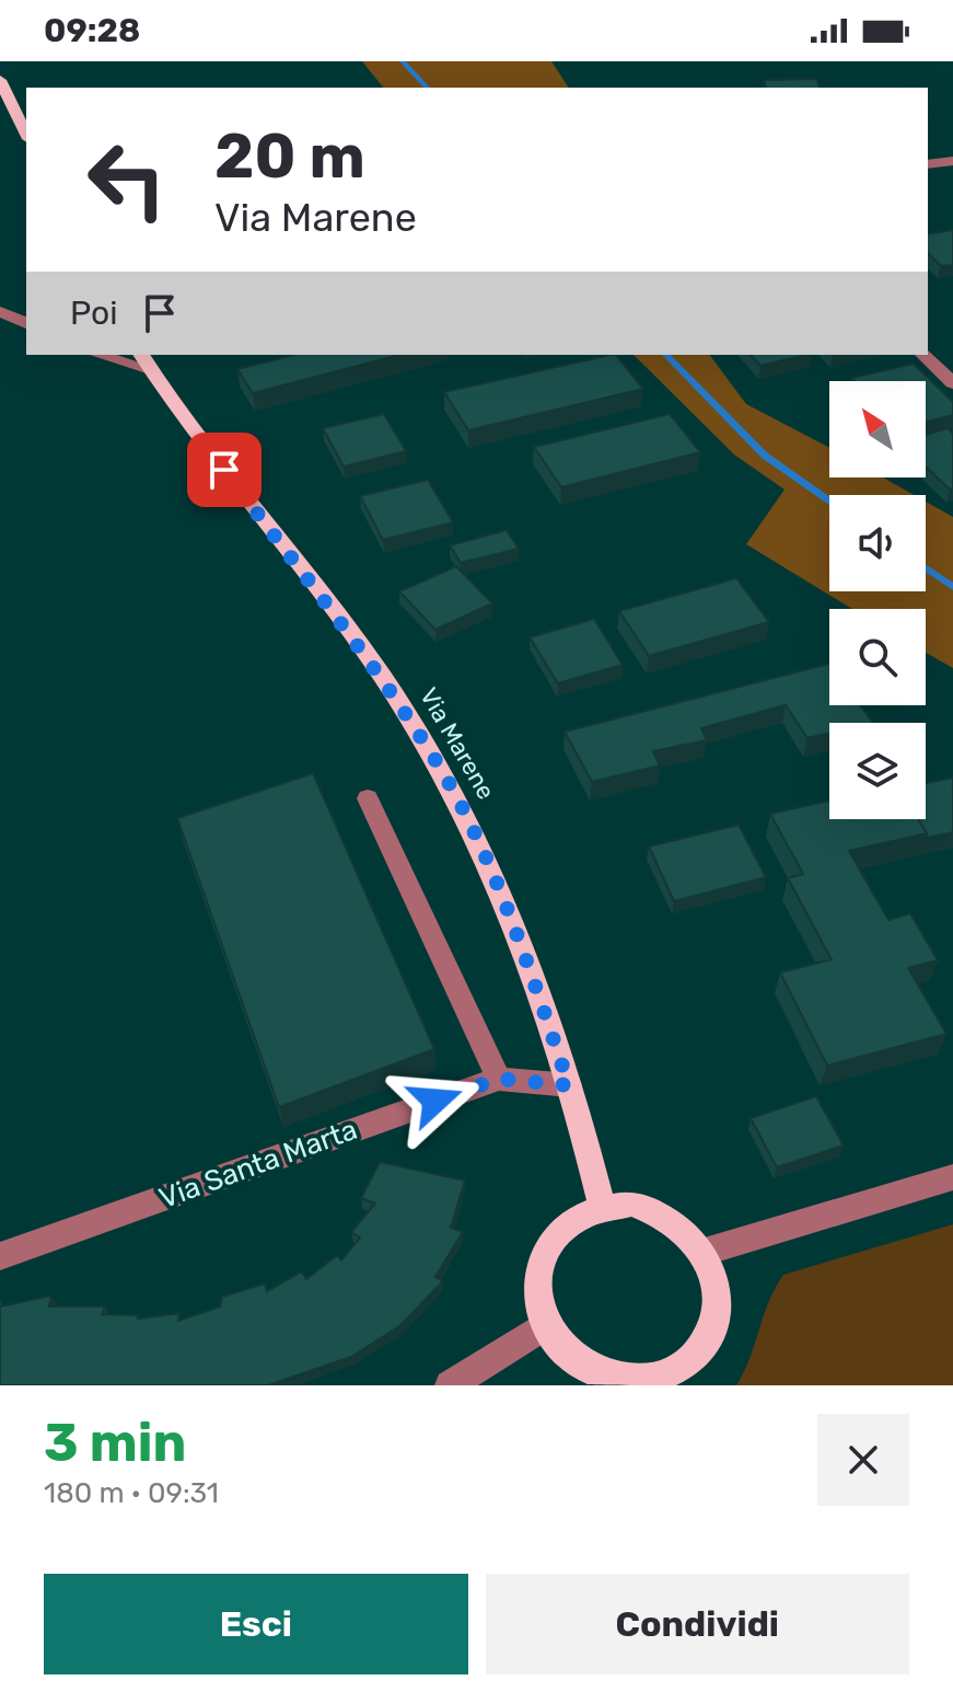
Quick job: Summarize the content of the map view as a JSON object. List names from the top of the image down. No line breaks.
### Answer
{"streets":{"main road":["Via Marene"],"street":["Via Santa Marta"]},"crossings":[["Via Marene","Via Santa Marta"]],"north":"top left","page":{"status":"09:28","turn":["20 m","Via Marene"],"then":"Poi","heading":["3 min","180 m · 09:31"],"buttons":["Esci","Condividi"]}}
